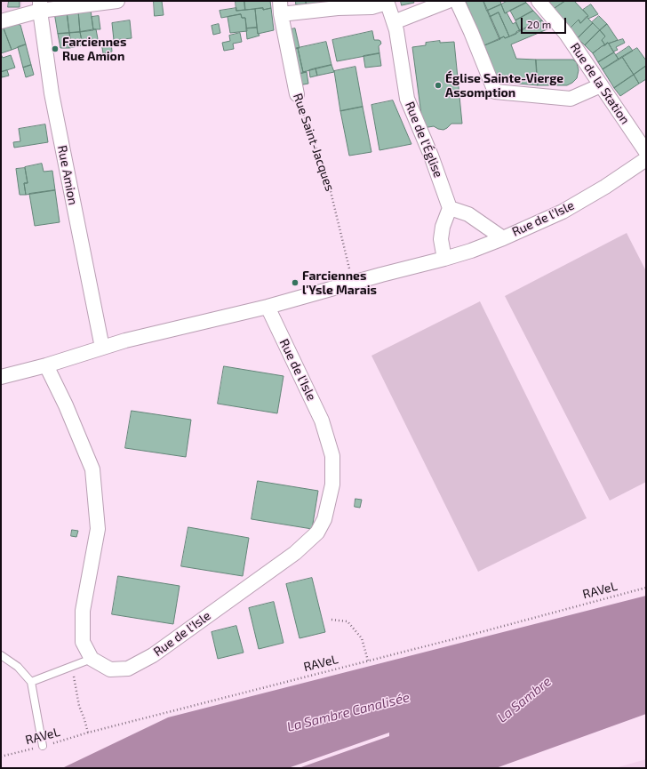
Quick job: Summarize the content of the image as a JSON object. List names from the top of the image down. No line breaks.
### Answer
{"streets":{"street":["Rue de la Station","Rue de l'Église","Rue Saint-Jacques","Rue Amion","Rue de l'Isle"],"path":["RAVeL"]},"crossings":[["Rue Saint-Jacques","Rue de l'Isle"],["Rue Amion","Rue de l'Isle"]],"water":["La Sambre","La Sambre Canalisée"],"places":["Farciennes Rue Amion","Église Sainte-Vierge Assomption","Farciennes l'Ysle Marais"],"scale_bar":"20 m"}
